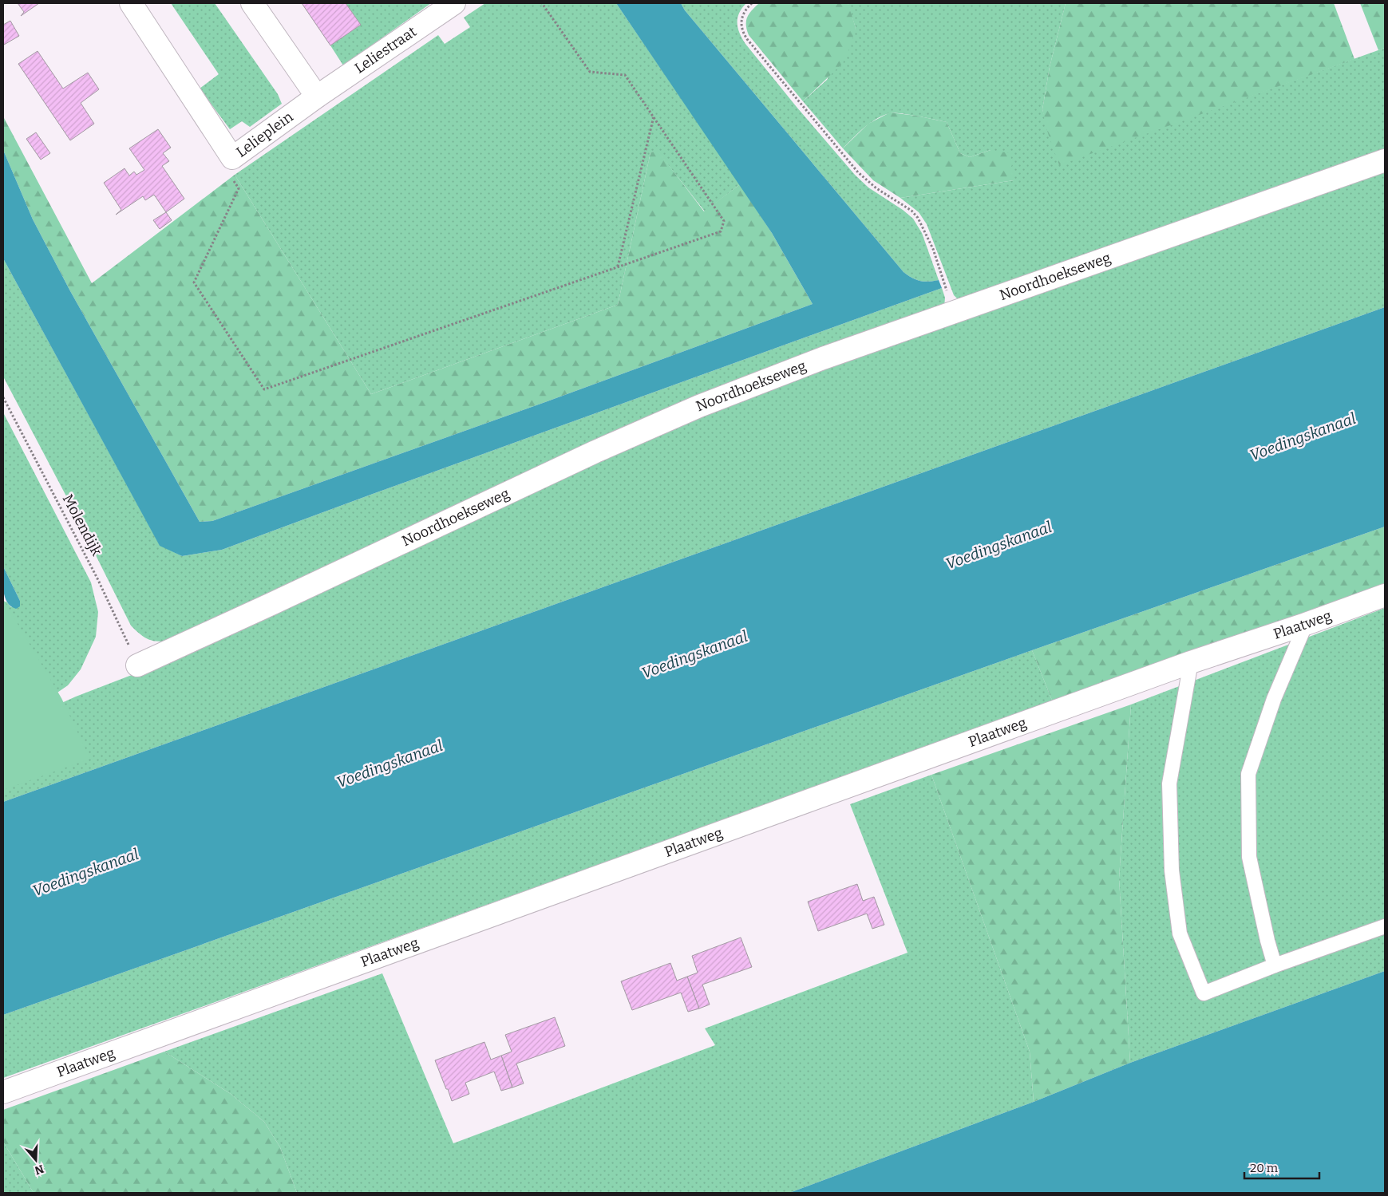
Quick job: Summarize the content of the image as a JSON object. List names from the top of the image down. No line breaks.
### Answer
{"streets":{"street":["Leliestraat","Lelieplein","Noordhoekseweg","Plaatweg"],"path":["Molendijk"]},"crossings":[["Leliestraat","Lelieplein"],["Noordhoekseweg","Molendijk"]],"water":["Voedingskanaal"],"scale_bar":"20 m","north":"bottom"}
